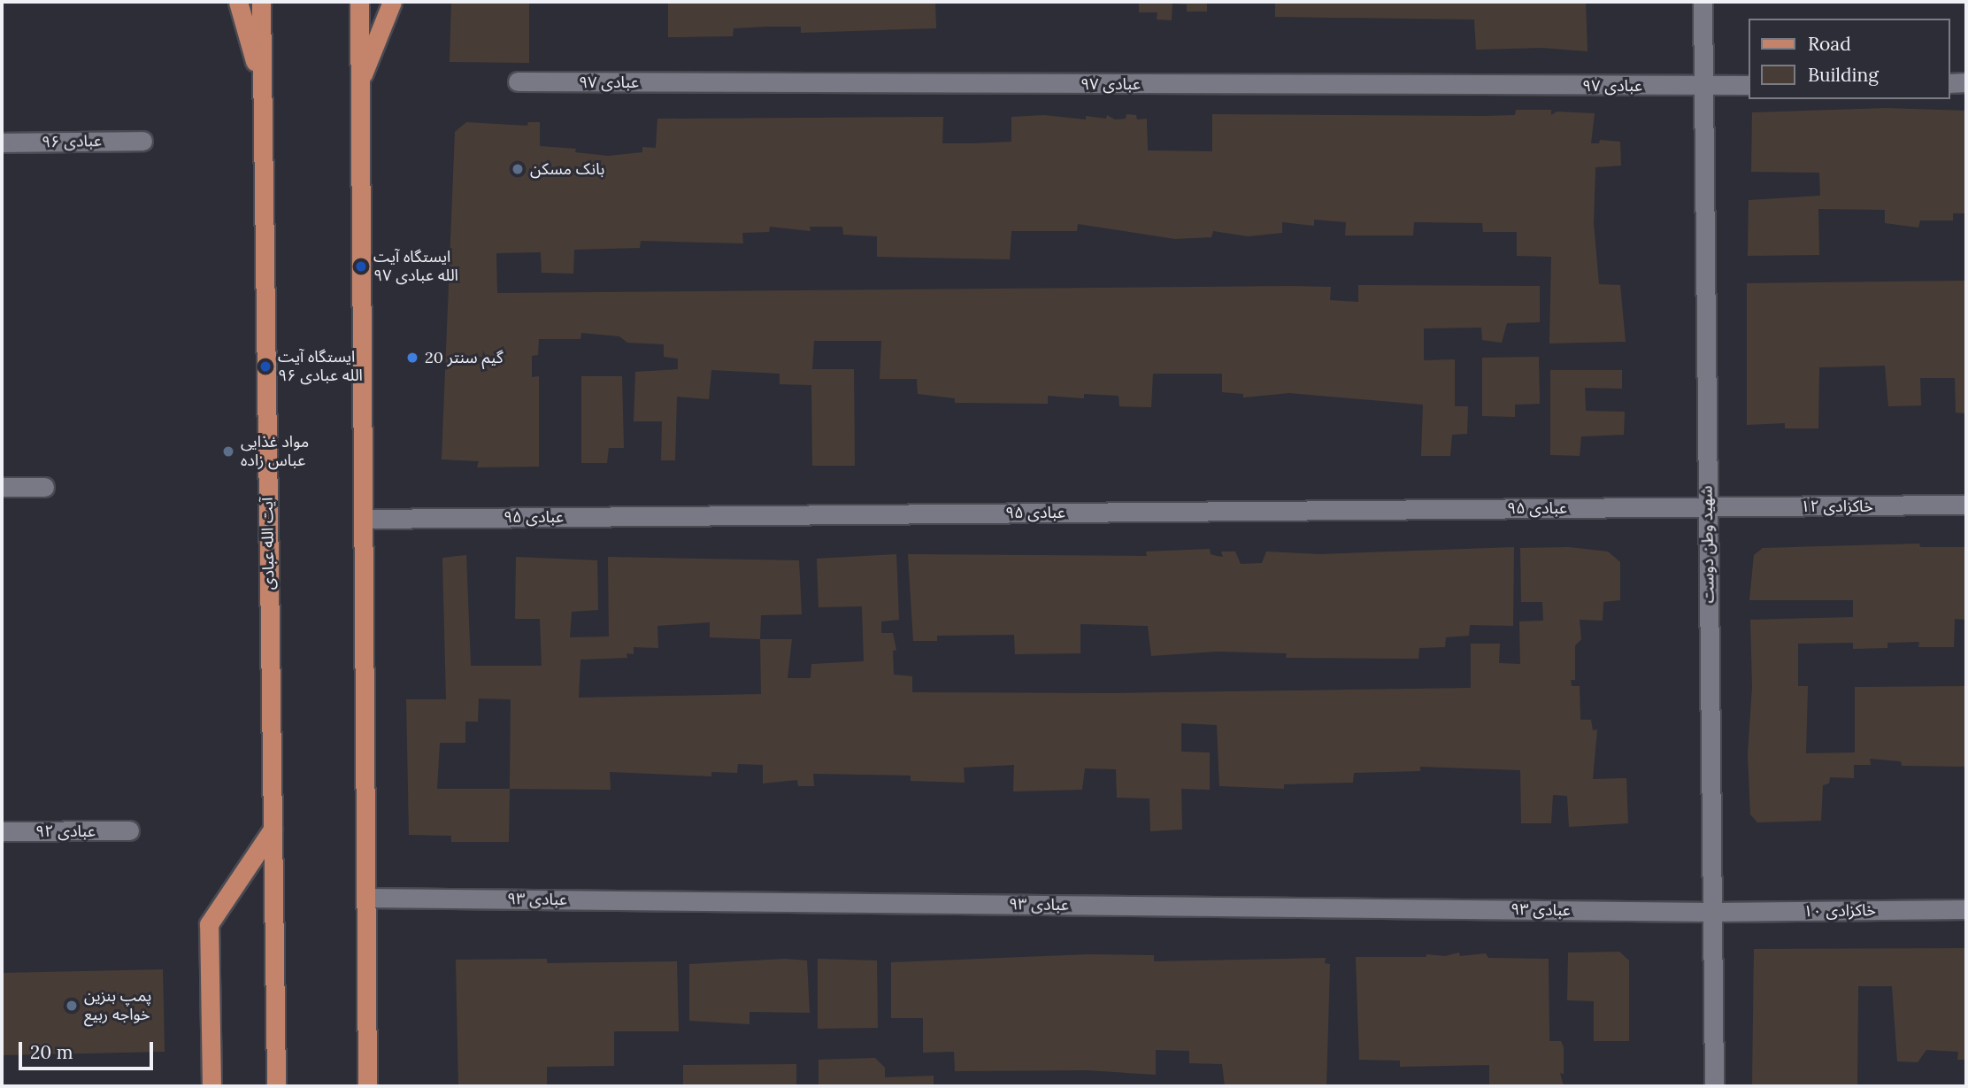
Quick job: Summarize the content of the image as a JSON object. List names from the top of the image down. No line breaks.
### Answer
{"streets":{"main road":["آیت الله عبادی"],"street":["عبادی ۹۷","عبادی ۹۶","خاکزادی ۱۲","عبادی ۹۵","شهید وطن دوست","عبادی ۹۲","عبادی ۹۳","خاکزادی ۱۰"]},"crossings":[["عبادی ۹۷","شهید وطن دوست"],["خاکزادی ۱۲","عبادی ۹۵"],["خاکزادی ۱۲","شهید وطن دوست"],["عبادی ۹۵","شهید وطن دوست"],["شهید وطن دوست","عبادی ۹۳"],["شهید وطن دوست","خاکزادی ۱۰"],["عبادی ۹۳","خاکزادی ۱۰"]],"places":["بانک مسکن","ایستگاه آیت الله عبادی ۹۷","گیم سنتر 20","ایستگاه آیت الله عبادی ۹۶","مواد غذایی عباس زاده","پمپ بنزین خواجه ربیع"],"legend":["Road","Building"],"scale_bar":"20 m"}
